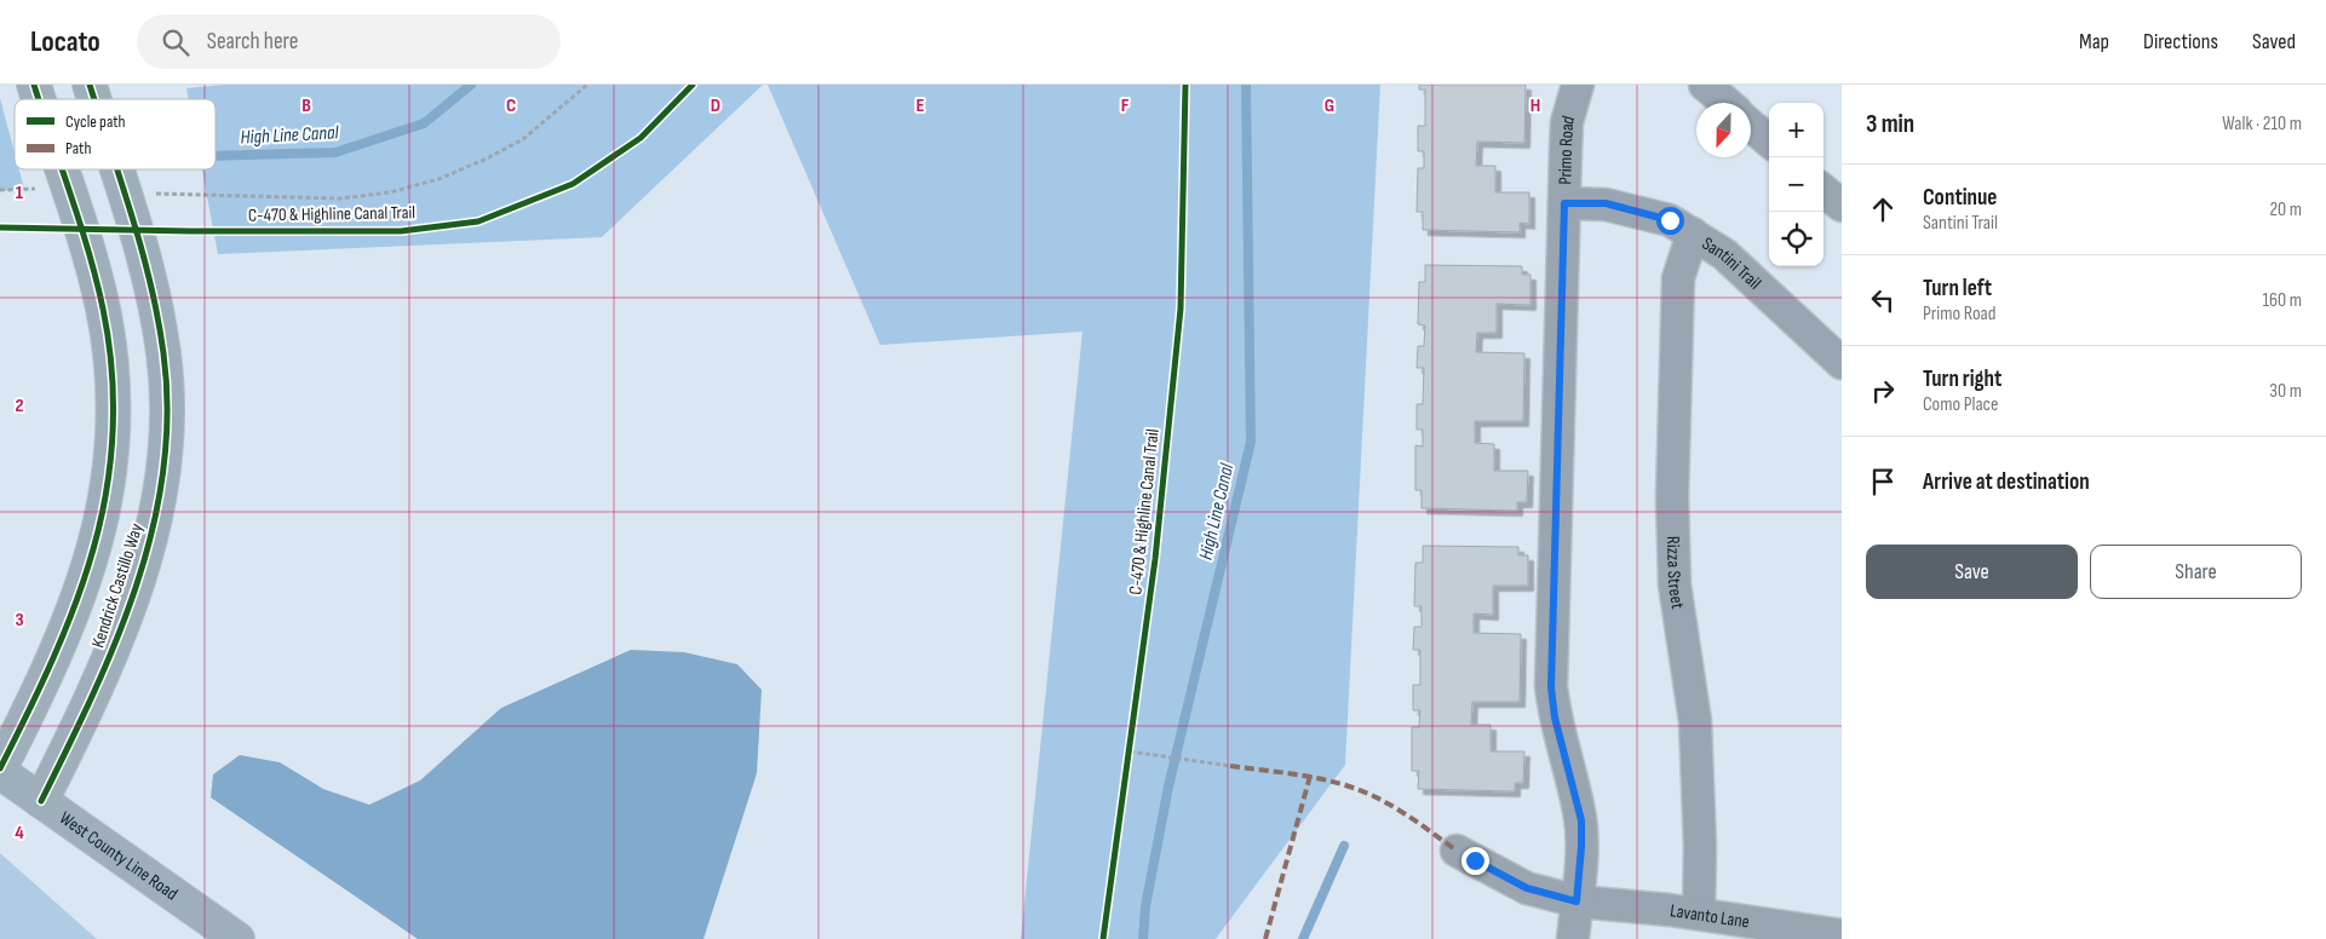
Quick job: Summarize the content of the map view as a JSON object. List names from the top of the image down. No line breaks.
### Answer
{"streets":{"main road":["Kendrick Castillo Way","West County Line Road"],"street":["Primo Road","Santini Trail","Rizza Street","Lavanto Lane"],"cycle path":["C-470 & Highline Canal Trail"]},"crossings":[["Primo Road","Santini Trail"],["Primo Road","Lavanto Lane"],["Santini Trail","Rizza Street"],["Rizza Street","Lavanto Lane"],["Kendrick Castillo Way","West County Line Road"]],"water":["High Line Canal"],"legend":["Cycle path","Path"],"north":"bottom","page":{"header":"Locato","search":"Search here","nav":["Map","Directions","Saved"],"heading":["3 min","Walk · 210 m"],"map_buttons":["+","−"],"list":[["Continue","Santini Trail","20 m"],["Turn left","Primo Road","160 m"],["Turn right","Como Place","30 m"],"Arrive at destination"],"buttons":["Save","Share"]},"grid":{"columns":["B","C","D","E","F","G","H"],"rows":["1","2","3","4"]}}
